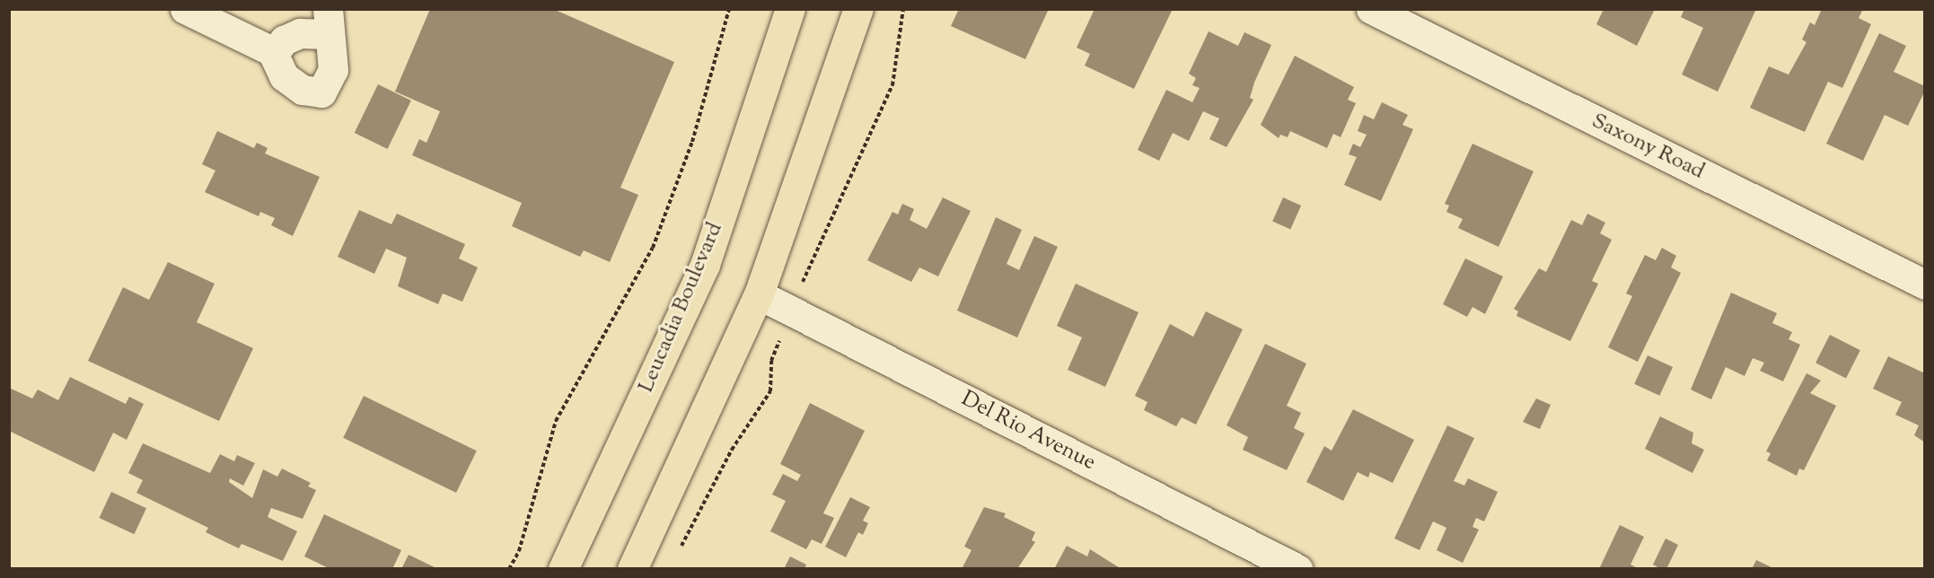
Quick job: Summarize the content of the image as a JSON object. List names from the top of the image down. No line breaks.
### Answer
{"streets":{"main road":["Leucadia Boulevard"],"street":["Saxony Road","Del Rio Avenue"]}}
